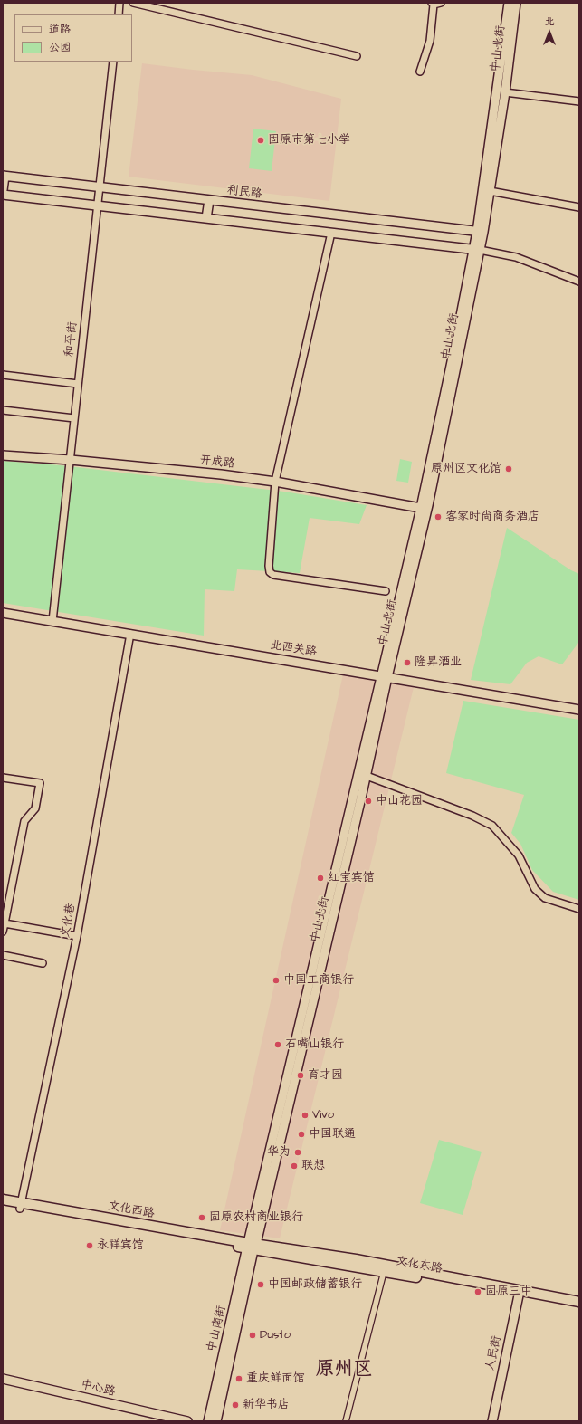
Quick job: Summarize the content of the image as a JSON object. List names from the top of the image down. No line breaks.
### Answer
{"streets":{"main road":["文化西路","文化东路"],"street":["中山北街","利民路","和平街","开成路","北西关路","文化巷","中山南街","人民街","中心路"]},"crossings":[["中山北街","利民路"],["中山北街","开成路"],["中山北街","北西关路"],["中山北街","文化西路"],["中山北街","文化东路"],["中山北街","中山南街"],["利民路","和平街"],["和平街","开成路"],["和平街","北西关路"],["北西关路","文化巷"],["文化巷","文化西路"],["文化西路","文化东路"],["文化西路","中山南街"],["文化东路","中山南街"],["文化东路","人民街"]],"districts":["原州区"],"places":["固原市第七小学","原州区文化馆","客家时尚商务酒店","隆昇酒业","中山花园","红宝宾馆","中国工商银行","石嘴山银行","育才园","Vivo","中国联通","华为","联想","固原农村商业银行","永祥宾馆","中国邮政储蓄银行","固原三中","Dusto","重庆鲜面馆","新华书店"],"legend":["道路","公园"],"north":"top"}
